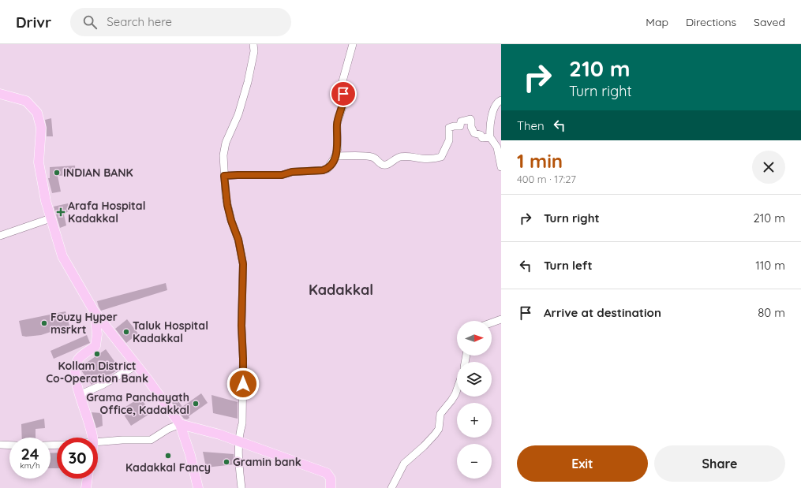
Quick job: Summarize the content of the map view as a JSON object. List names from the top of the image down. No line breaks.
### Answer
{"districts":["Kadakkal"],"places":{"other":["INDIAN BANK","Fouzy Hyper msrkrt","Taluk Hospital Kadakkal","Kollam District Co-Operation Bank","Grama Panchayath Office, Kadakkal","Kadakkal Fancy","Gramin bank"],"health":["Arafa Hospital Kadakkal"]},"north":"right","page":{"header":"Drivr","search":"Search here","nav":["Map","Directions","Saved"],"turn":["210 m","Turn right"],"then":"Then","heading":["1 min","400 m · 17:27"],"list":[{"name":"Turn right","value":"210 m"},{"name":"Turn left","value":"110 m"},{"name":"Arrive at destination","value":"80 m"}],"map_buttons":["+","−"],"speed":"24 km/h","limit":"30","buttons":["Exit","Share"]}}
